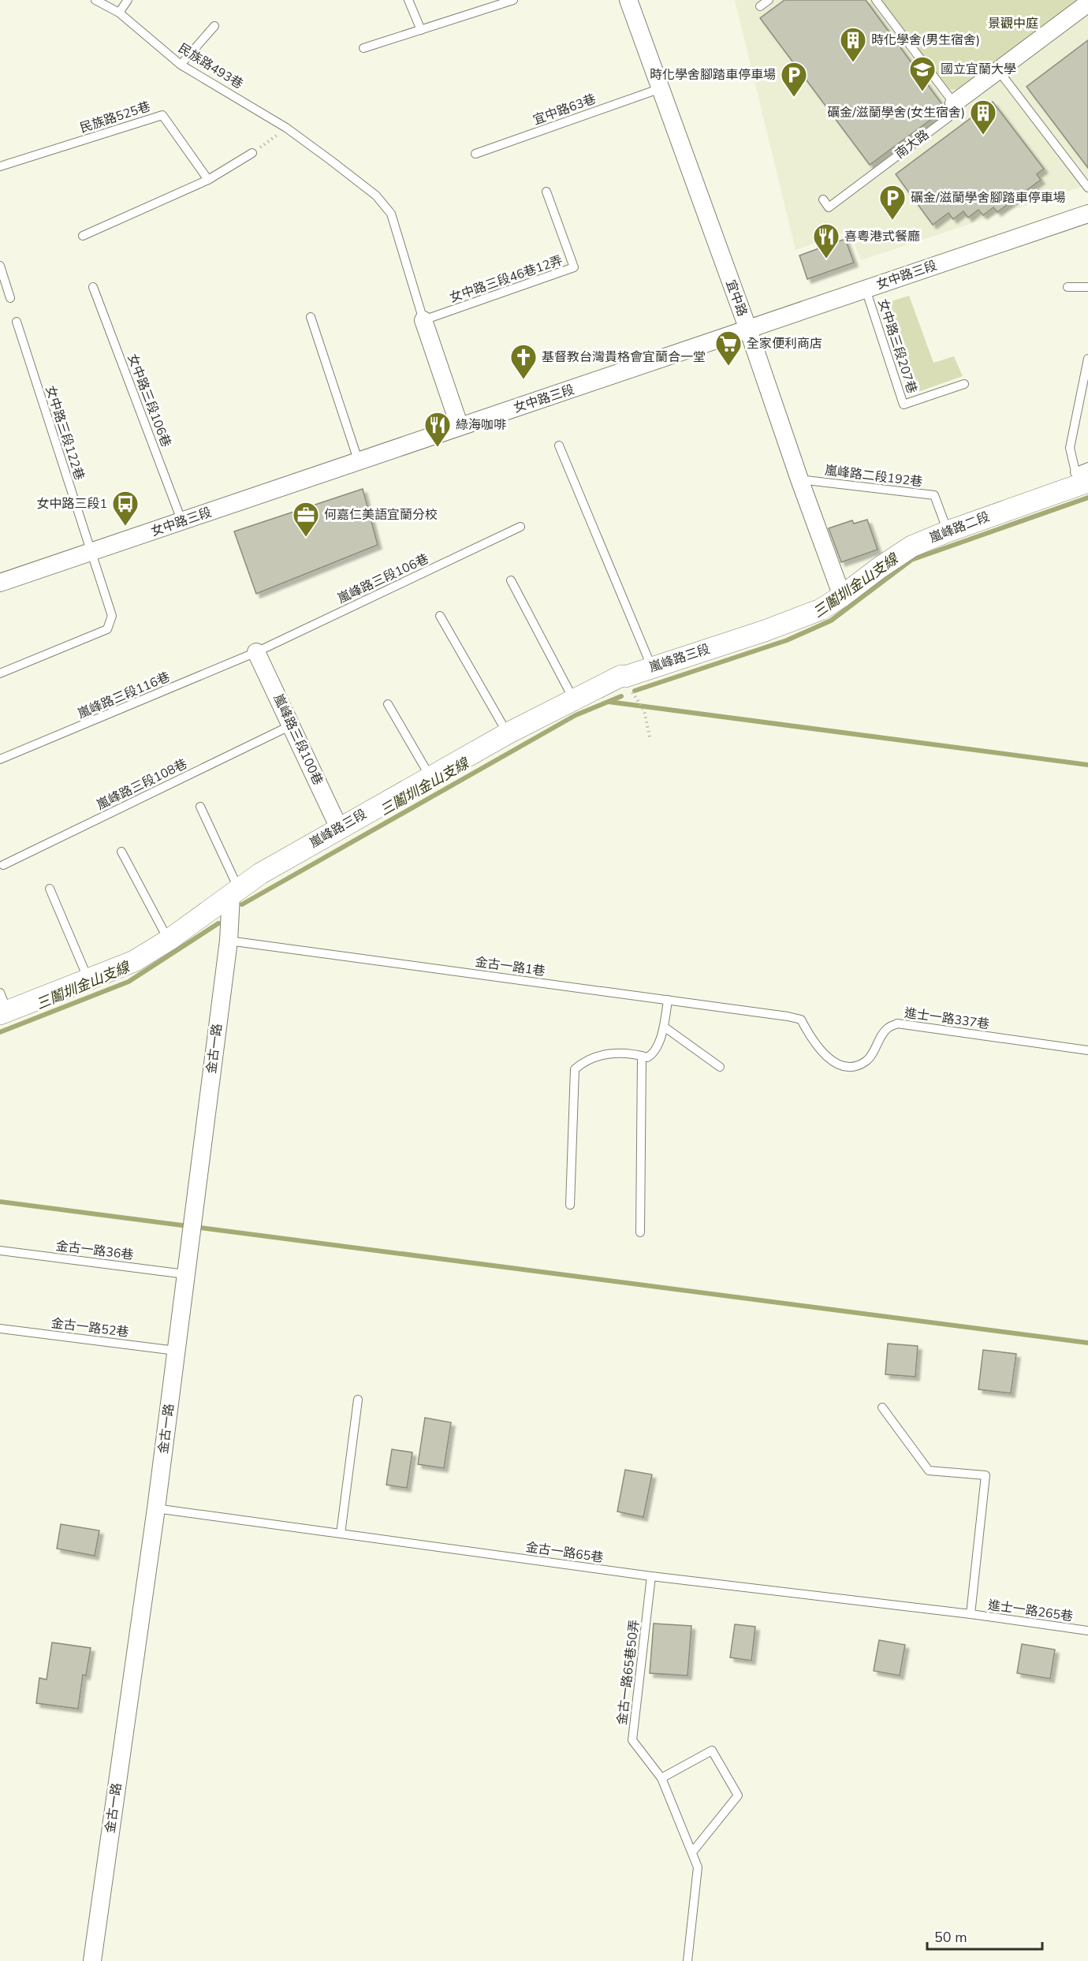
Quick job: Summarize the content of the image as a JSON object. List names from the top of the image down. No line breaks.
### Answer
{"streets":{"street":["南大路","女中路三段","宜中路","嵐峰路二段","嵐峰路三段","嵐峰路三段100巷","金古一路"],"lane":["民族路493巷","宜中路63巷","民族路525巷","女中路三段46巷12弄","女中路三段207巷","女中路三段106巷","女中路三段122巷","嵐峰路二段192巷","嵐峰路三段106巷","嵐峰路三段116巷","嵐峰路三段108巷","金古一路1巷","進士一路337巷","金古一路36巷","金古一路52巷","金古一路65巷","進士一路265巷","金古一路65巷50弄"]},"crossings":[["民族路493巷","女中路三段46巷12弄"],["宜中路63巷","宜中路"],["女中路三段","宜中路"],["女中路三段","女中路三段207巷"],["女中路三段","女中路三段106巷"],["女中路三段","女中路三段122巷"],["宜中路","嵐峰路二段192巷"],["宜中路","嵐峰路二段"],["宜中路","嵐峰路三段"],["嵐峰路二段192巷","嵐峰路二段"],["嵐峰路二段","嵐峰路三段"],["嵐峰路三段106巷","嵐峰路三段116巷"],["嵐峰路三段106巷","嵐峰路三段100巷"],["嵐峰路三段","嵐峰路三段100巷"],["嵐峰路三段","金古一路"],["嵐峰路三段116巷","嵐峰路三段100巷"],["嵐峰路三段100巷","嵐峰路三段108巷"],["金古一路1巷","進士一路337巷"],["金古一路1巷","金古一路"],["金古一路","金古一路36巷"],["金古一路","金古一路52巷"],["金古一路","金古一路65巷"],["金古一路65巷","進士一路265巷"],["金古一路65巷","金古一路65巷50弄"]],"water":["三鬮圳金山支線"],"parks":["景觀中庭"],"places":{"building":["時化學舍(男生宿舍)","礪金/滋蘭學舍(女生宿舍)"],"school or university":["國立宜蘭大學"],"parking":["時化學舍腳踏車停車場","礪金/滋蘭學舍腳踏車停車場"],"restaurant":["喜粵港式餐廳","綠海咖啡"],"supermarket":["全家便利商店"],"church":["基督教台灣貴格會宜蘭合一堂"],"bus stop":["女中路三段1"],"office":["何嘉仁美語宜蘭分校"]},"scale_bar":"50 m"}
